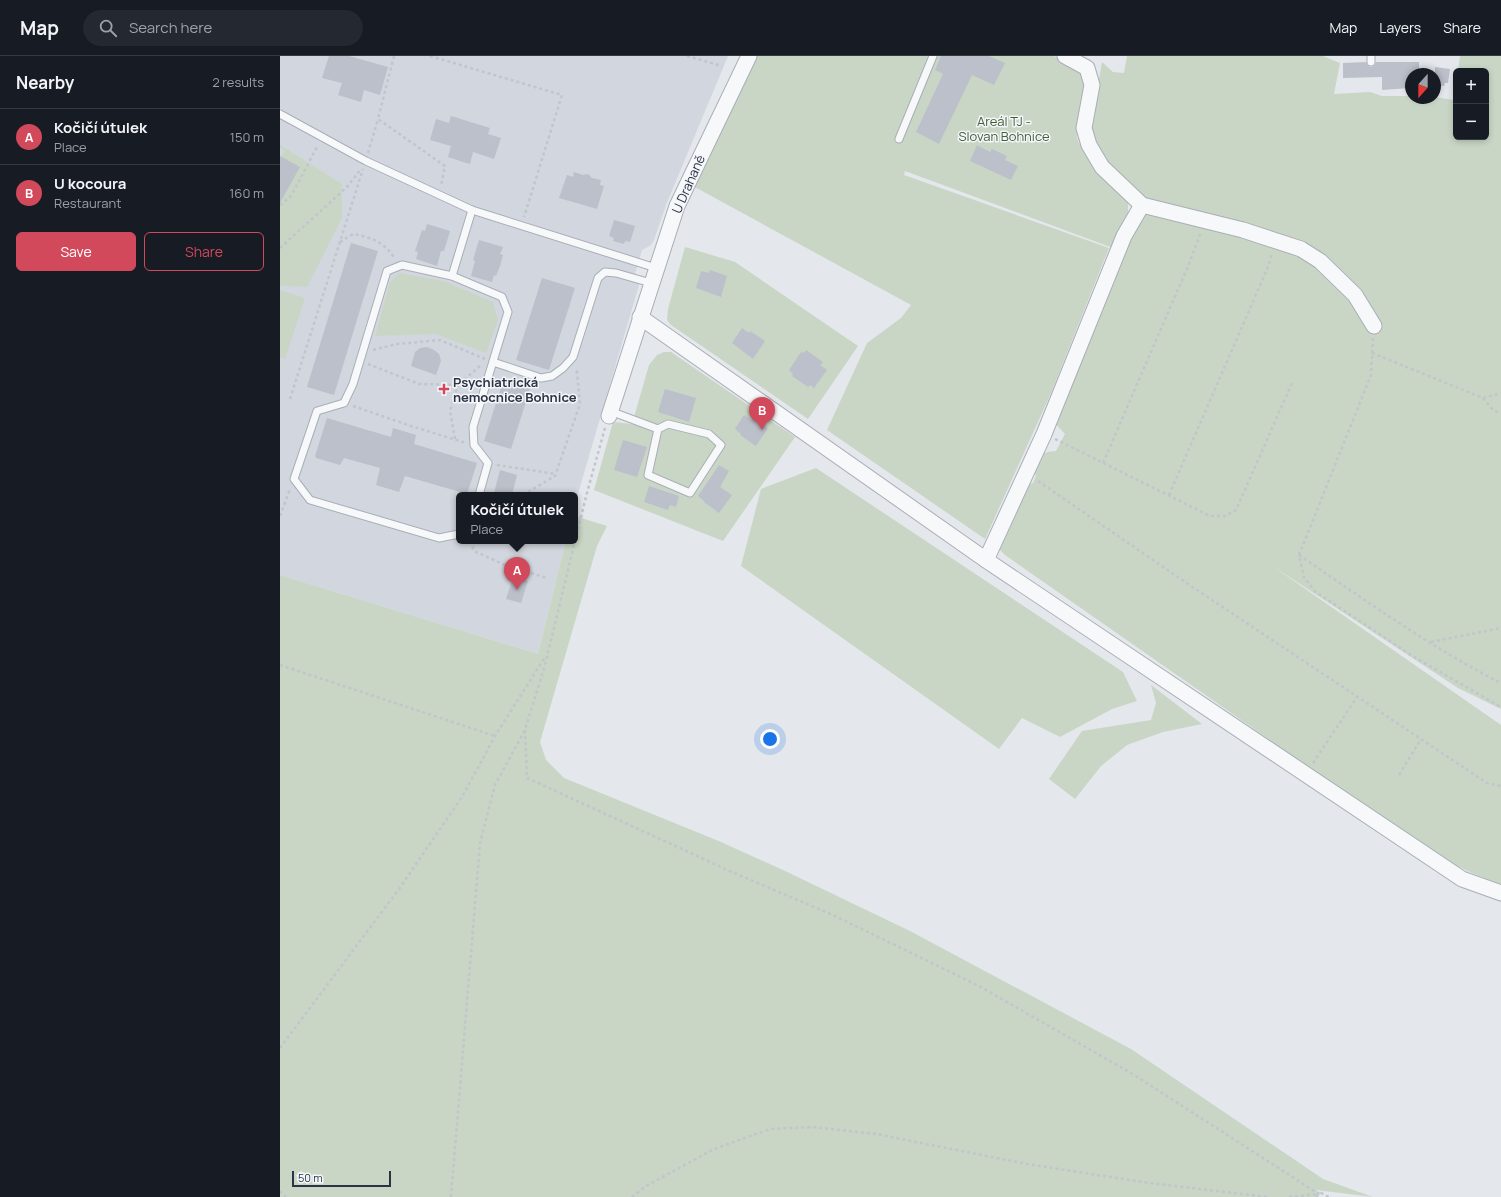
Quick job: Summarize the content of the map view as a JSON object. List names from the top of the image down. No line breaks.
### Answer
{"streets":{"street":["U Drahaně"]},"parks":["Areál TJ - Slovan Bohnice"],"places":{"health":["Psychiatrická nemocnice Bohnice"]},"scale_bar":"50 m","north":"bottom","page":{"header":"Map","search":"Search here","nav":["Map","Layers","Share"],"heading":["Nearby","2 results"],"map_buttons":["+","−"],"list":[{"mark":"A","name":"Kočičí útulek","note":"Place","value":"150 m"},{"mark":"B","name":"U kocoura","note":"Restaurant","value":"160 m"}],"buttons":["Save","Share"],"pins":["B","A"],"popup":["Kočičí útulek","Place"],"scale":"50 m"}}
